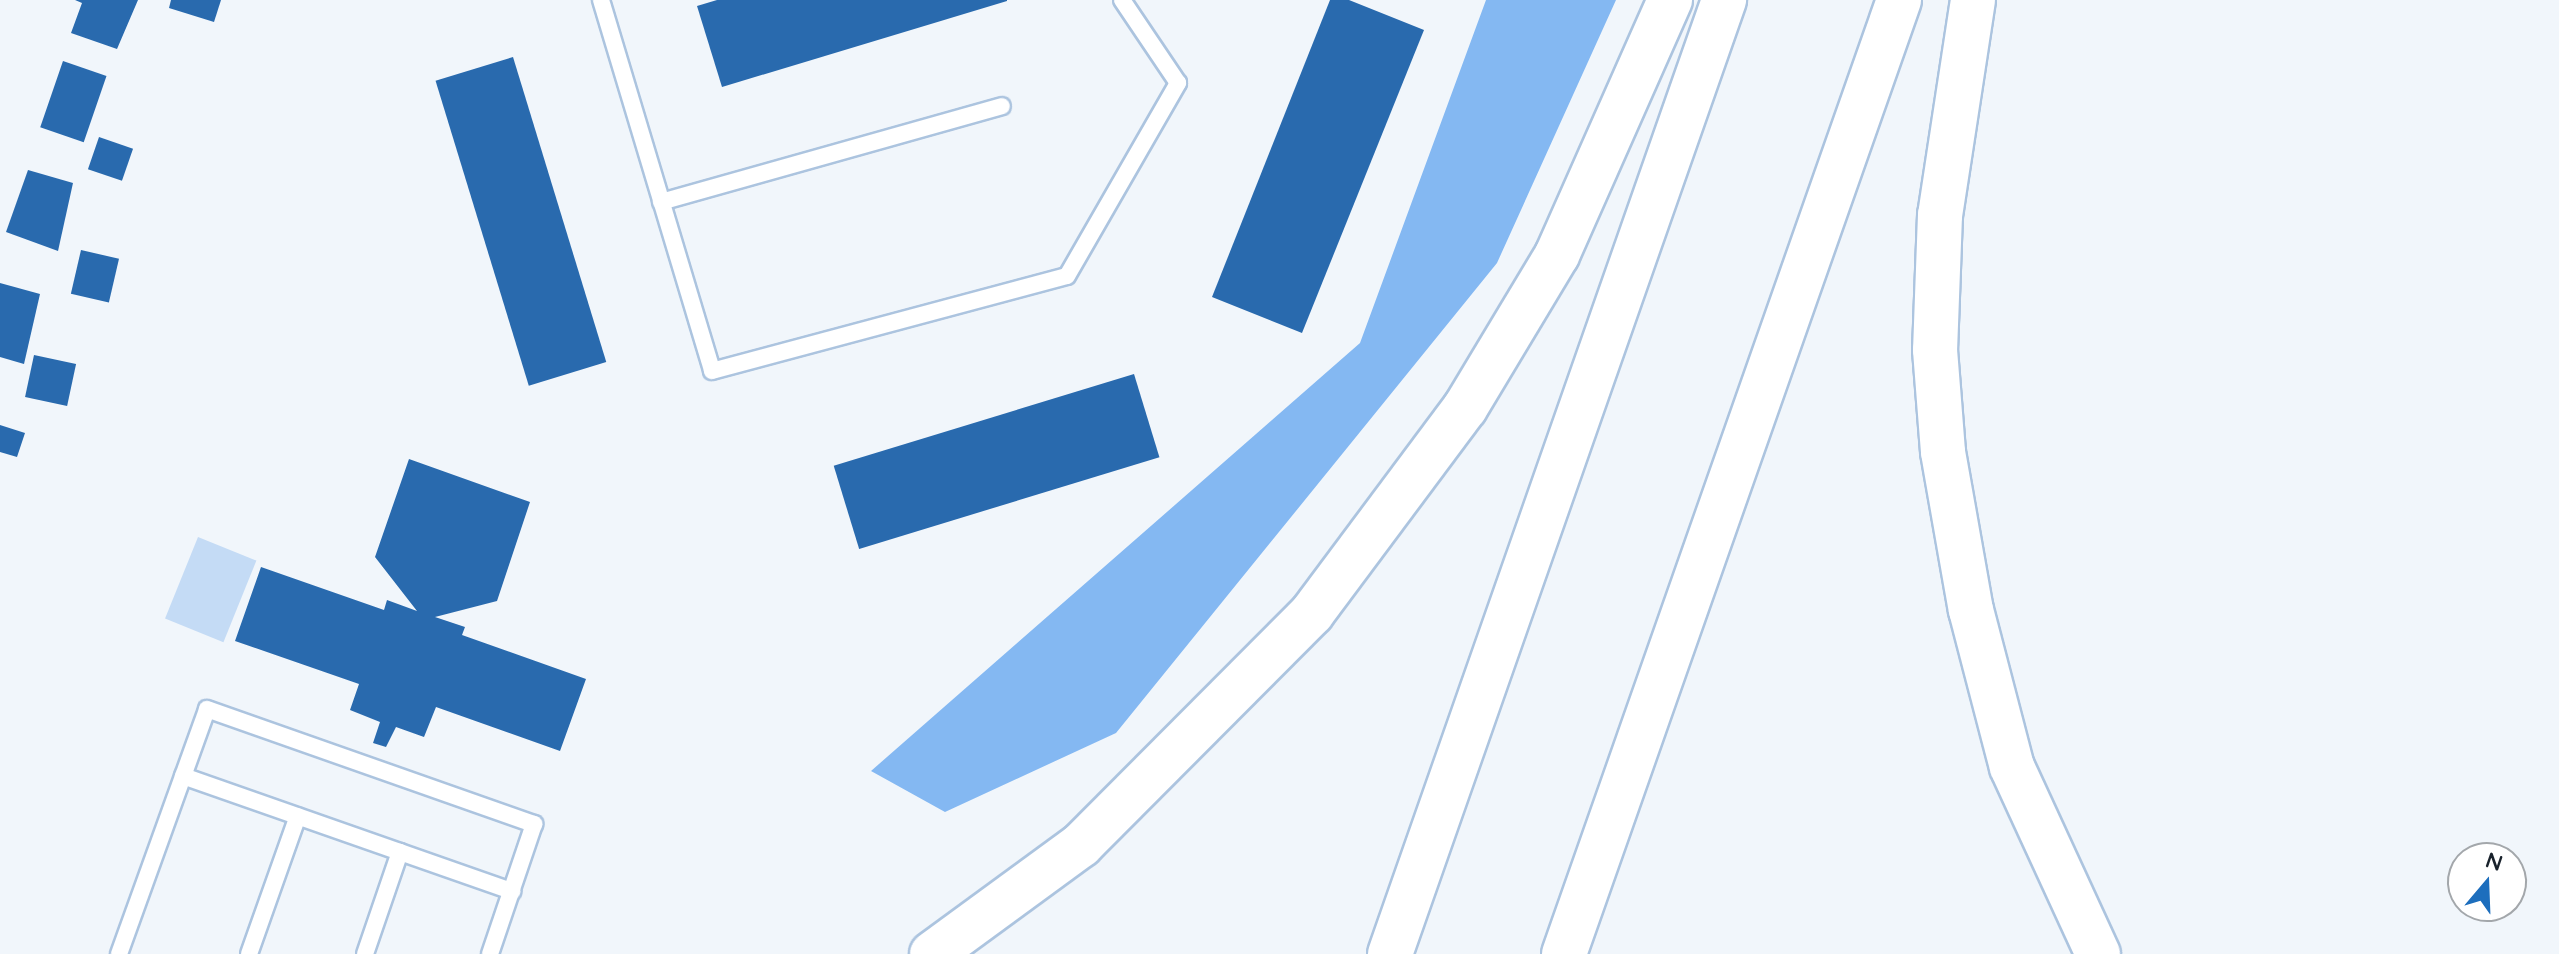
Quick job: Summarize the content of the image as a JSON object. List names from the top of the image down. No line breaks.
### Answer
{"north":"top"}
